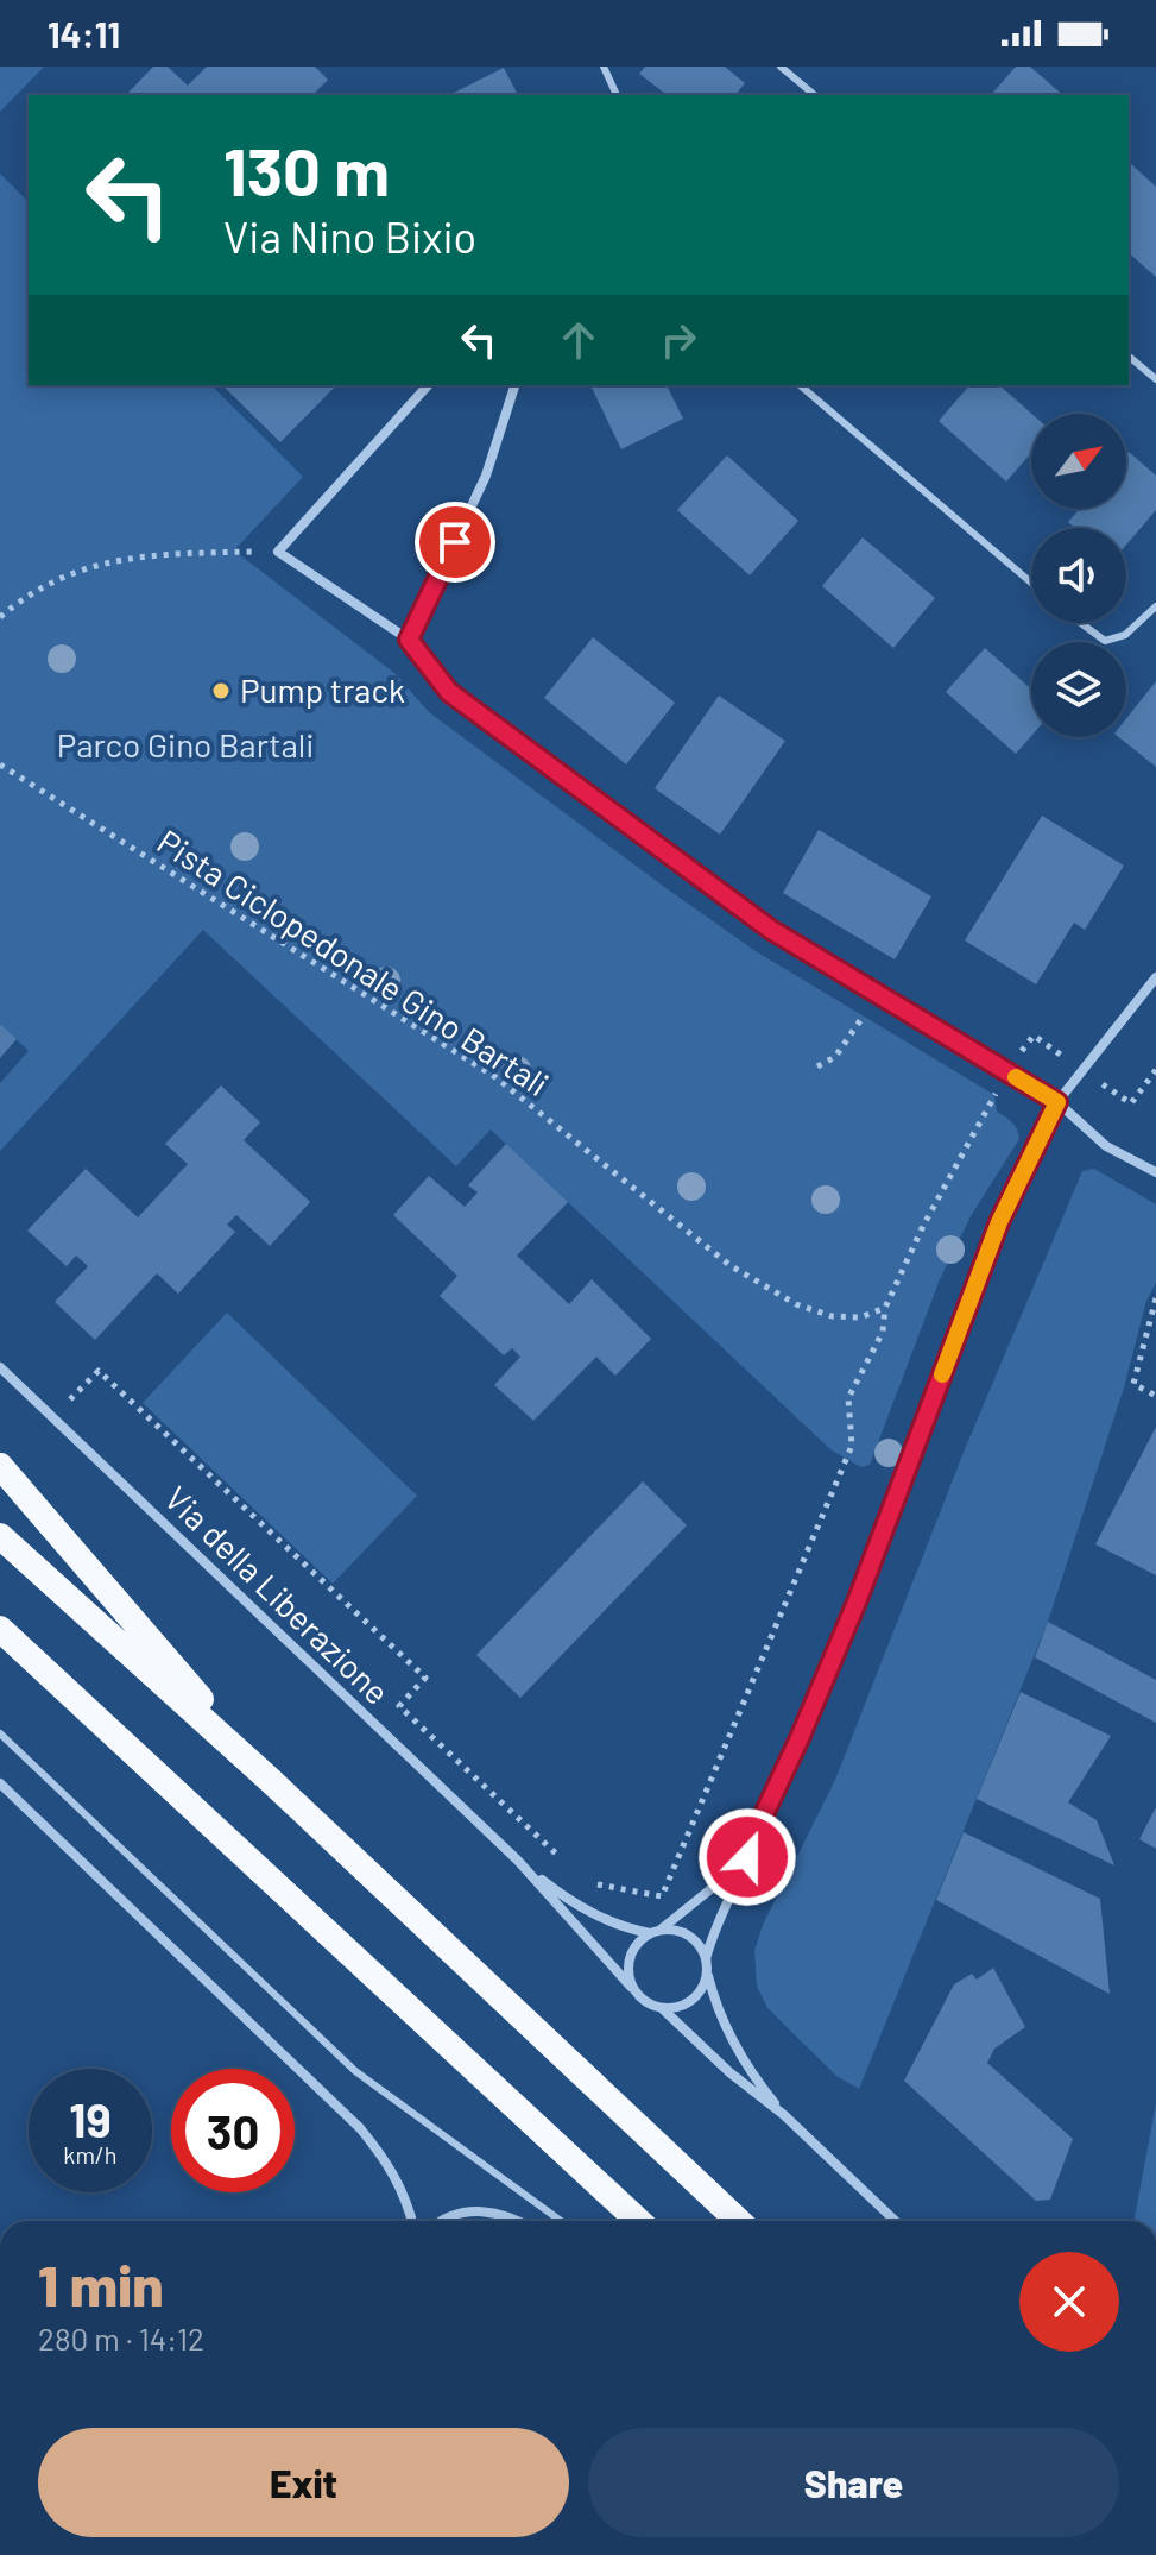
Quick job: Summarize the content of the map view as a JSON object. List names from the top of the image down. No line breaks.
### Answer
{"streets":{"street":["Via della Liberazione"],"path":["Pista Ciclopedonale Gino Bartali"]},"parks":["Parco Gino Bartali"],"places":["Pump track"],"north":"top right","page":{"status":"14:11","turn":["130 m","Via Nino Bixio"],"speed":"19 km/h","limit":"30","heading":["1 min","280 m · 14:12"],"buttons":["Exit","Share"]}}
